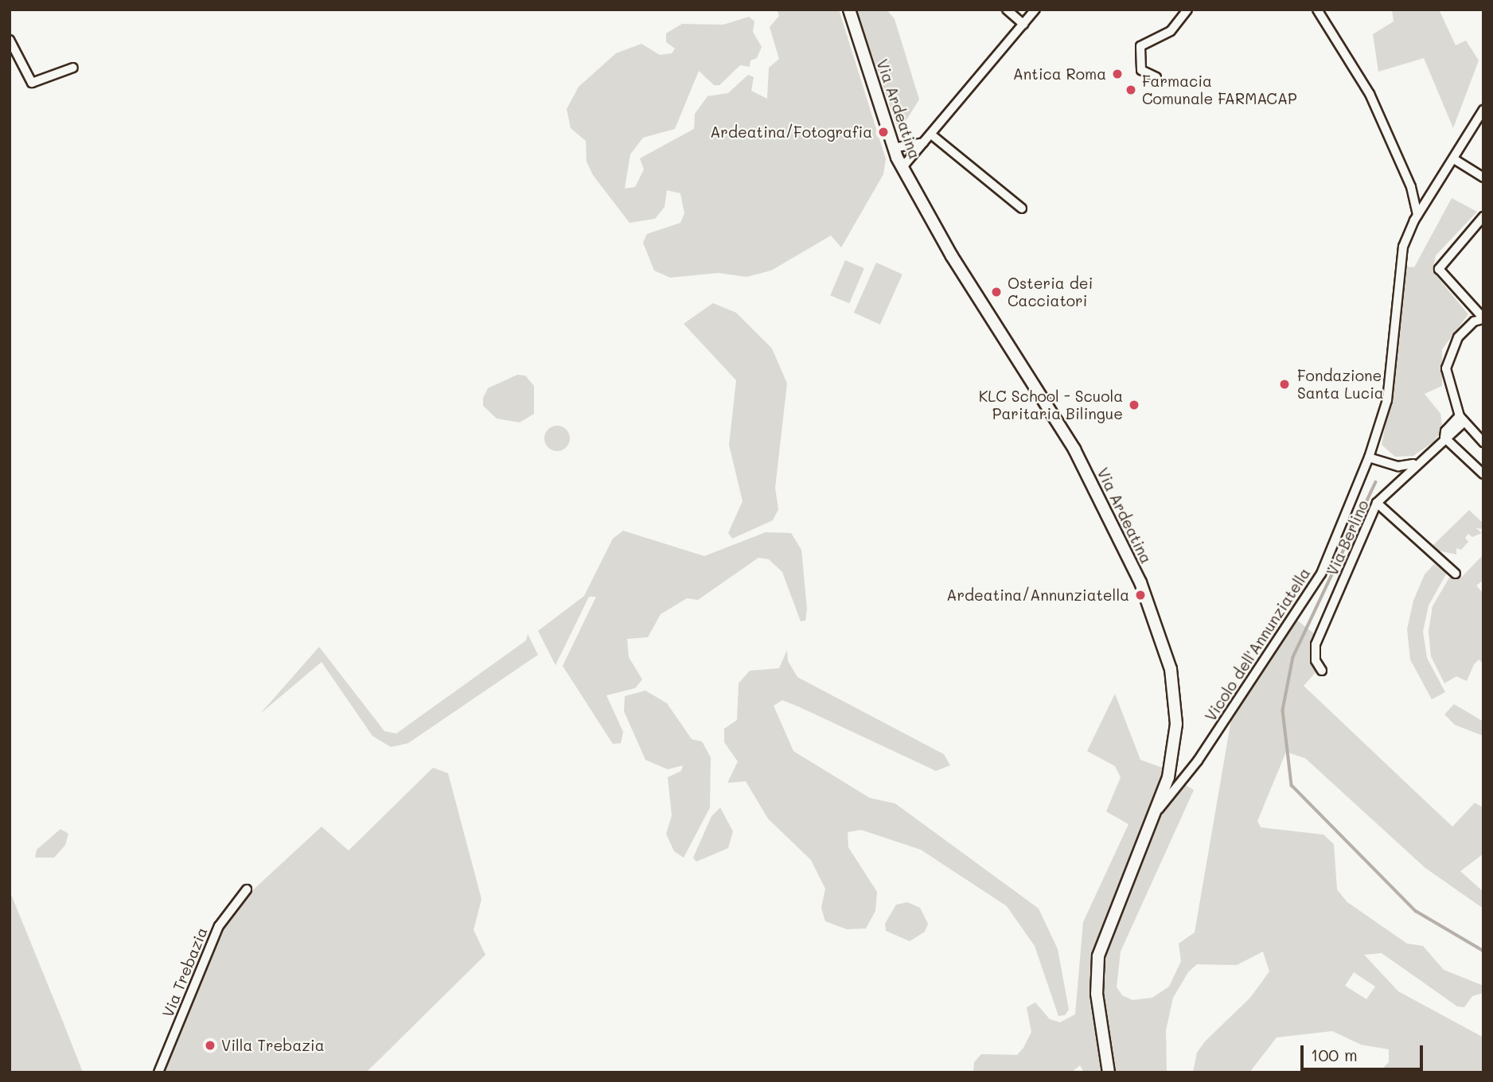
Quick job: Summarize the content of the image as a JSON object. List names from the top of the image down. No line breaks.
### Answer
{"streets":{"main road":["Via Ardeatina"],"street":["Via Berlino","Vicolo dell'Annunziatella","Via Trebazia"]},"crossings":[["Via Ardeatina","Vicolo dell'Annunziatella"]],"places":["Antica Roma","Farmacia Comunale FARMACAP","Ardeatina/Fotografia","Osteria dei Cacciatori","Fondazione Santa Lucia","KLC School - Scuola Paritaria Bilingue","Ardeatina/Annunziatella","Villa Trebazia"],"scale_bar":"100 m"}
